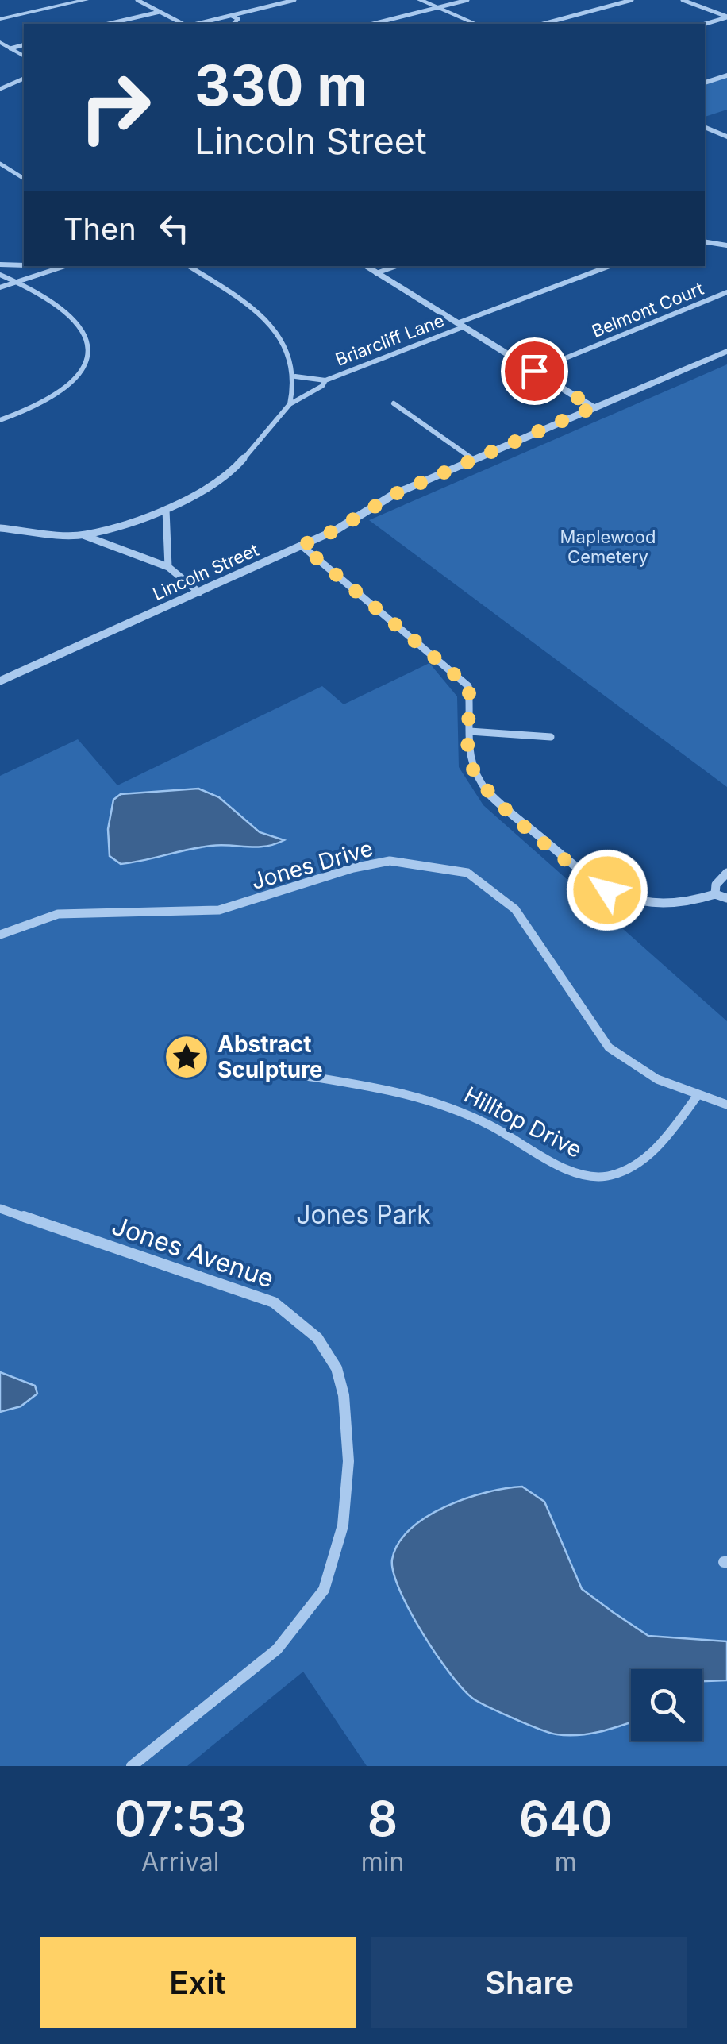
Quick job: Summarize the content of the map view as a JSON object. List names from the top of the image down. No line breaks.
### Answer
{"streets":{"street":["Belmont Court","Briarcliff Lane","Lincoln Street","Jones Drive","Hilltop Drive","Jones Avenue"]},"crossings":[["Jones Drive","Hilltop Drive"]],"parks":["Maplewood Cemetery","Jones Park"],"places":{"place":["Abstract Sculpture"]},"page":{"turn":["330 m","Lincoln Street"],"then":"Then","eta":["07:53","Arrival","8","min","640","m"],"buttons":["Exit","Share"]}}
